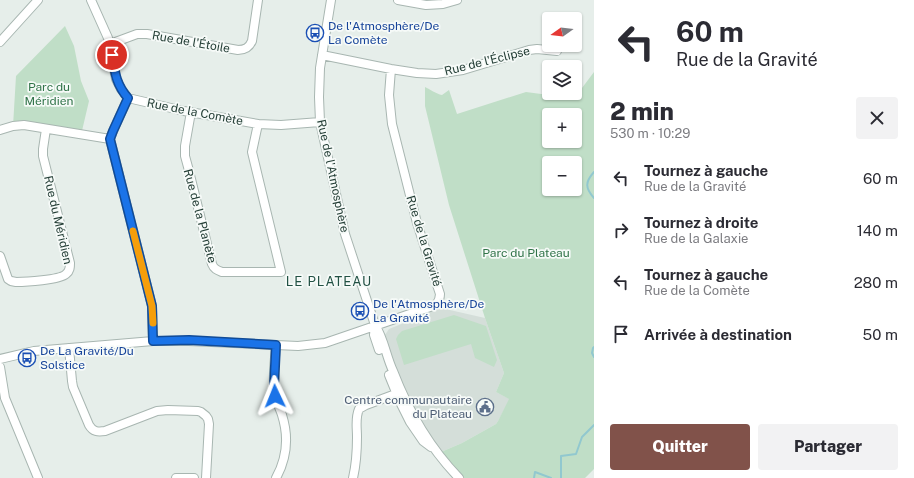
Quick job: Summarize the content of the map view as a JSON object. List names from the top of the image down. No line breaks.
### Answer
{"streets":{"street":["Rue de l'Étoile","Rue de l'Éclipse","Rue de la Comète","Rue de l'Atmosphère","Rue de la Planète","Rue du Méridien","Rue de la Gravité"]},"crossings":[["Rue de l'Éclipse","Rue de l'Atmosphère"],["Rue de l'Éclipse","Rue de la Gravité"],["Rue de la Comète","Rue de l'Atmosphère"],["Rue de la Comète","Rue de la Planète"],["Rue de l'Atmosphère","Rue de la Gravité"]],"districts":["LE PLATEAU"],"parks":["Parc du Méridien","Parc du Plateau"],"places":{"bus stop":["De l'Atmosphère/De La Comète","De l'Atmosphère/De La Gravité","De La Gravité/Du Solstice"],"public building":["Centre communautaire du Plateau"]},"north":"left","page":{"turn":["60 m","Rue de la Gravité"],"map_buttons":["+","−"],"heading":["2 min","530 m · 10:29"],"list":[{"name":"Tournez à gauche","note":"Rue de la Gravité","value":"60 m"},{"name":"Tournez à droite","note":"Rue de la Galaxie","value":"140 m"},{"name":"Tournez à gauche","note":"Rue de la Comète","value":"280 m"},{"name":"Arrivée à destination","value":"50 m"}],"buttons":["Quitter","Partager"]}}
